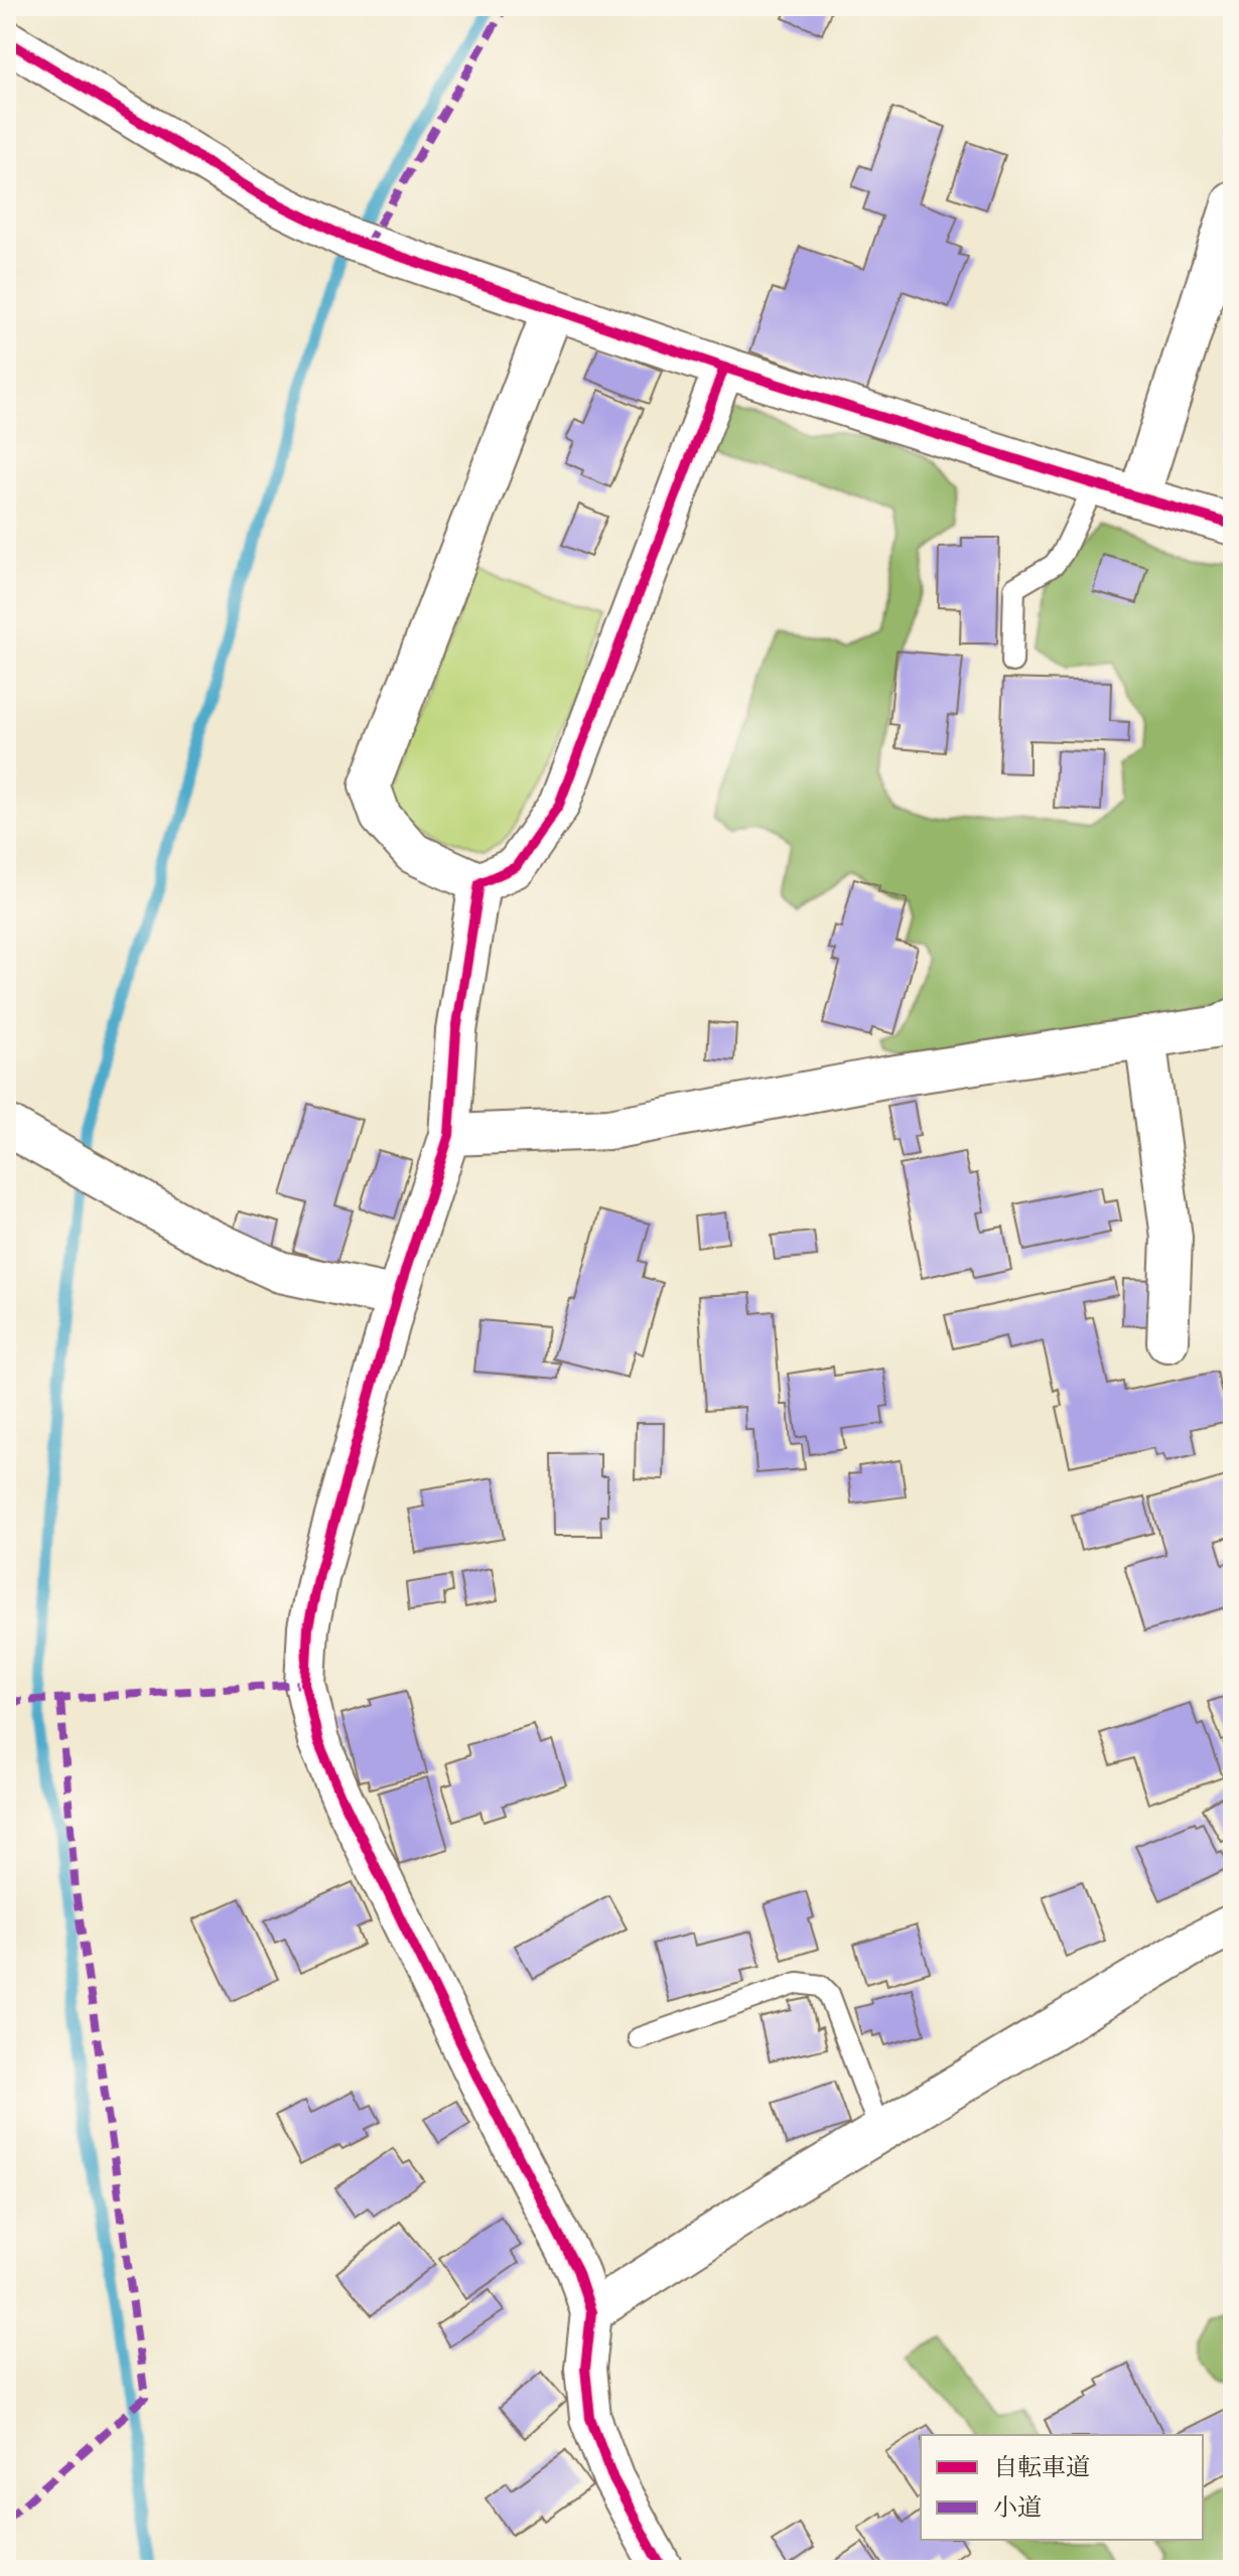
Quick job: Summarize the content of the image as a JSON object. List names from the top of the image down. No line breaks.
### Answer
{"legend":["自転車道","小道"]}
